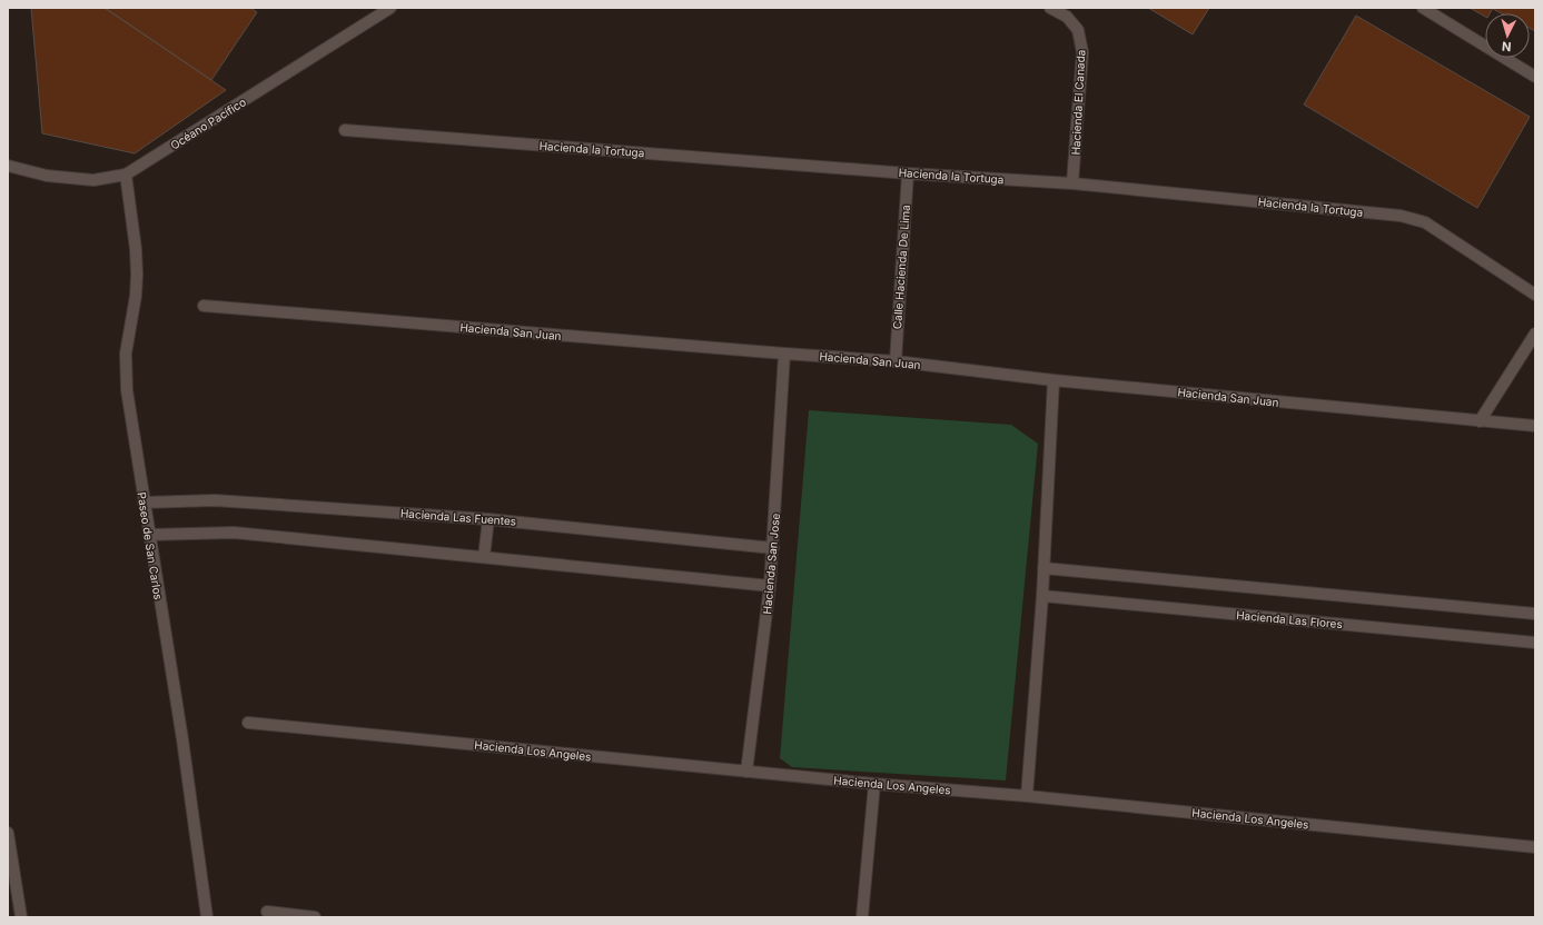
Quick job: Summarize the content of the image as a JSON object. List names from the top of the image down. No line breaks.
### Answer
{"streets":{"street":["Hacienda El Canada","Océano Pacífico","Hacienda la Tortuga","Calle Hacienda De Lima","Hacienda San Juan","Hacienda Las Fuentes","Paseo de San Carlos","Hacienda San Jose","Hacienda Las Flores","Hacienda Los Angeles"]},"crossings":[["Hacienda El Canada","Hacienda la Tortuga"],["Océano Pacífico","Paseo de San Carlos"],["Hacienda la Tortuga","Calle Hacienda De Lima"],["Calle Hacienda De Lima","Hacienda San Juan"],["Hacienda San Juan","Hacienda San Jose"],["Hacienda Las Fuentes","Paseo de San Carlos"],["Hacienda Las Fuentes","Hacienda San Jose"],["Hacienda San Jose","Hacienda Los Angeles"]],"north":"bottom"}
